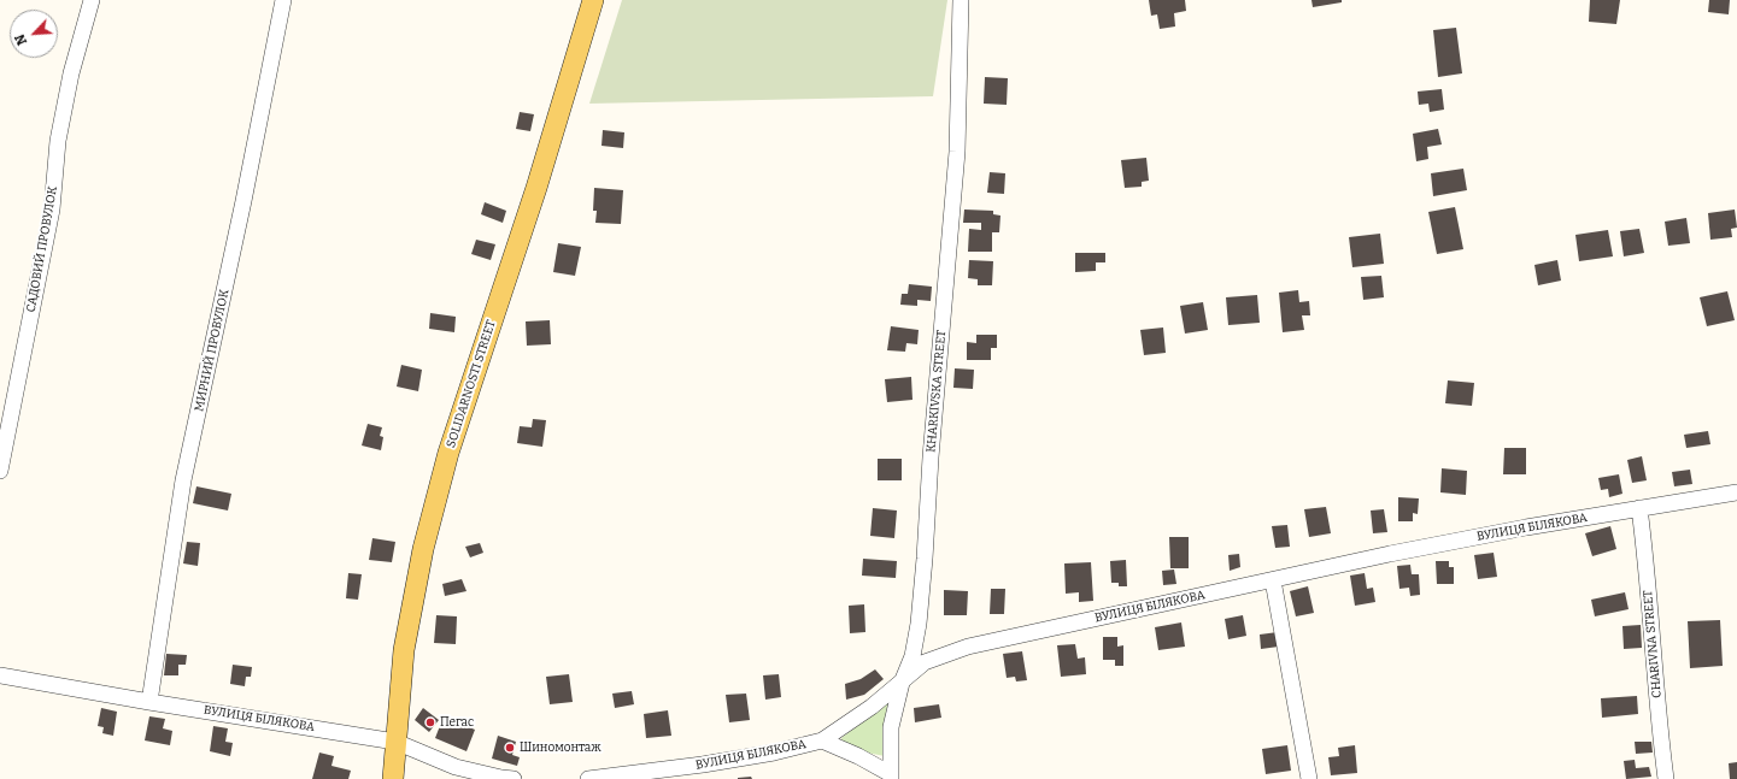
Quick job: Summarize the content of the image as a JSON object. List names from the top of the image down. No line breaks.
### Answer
{"streets":{"main road":["SOLIDARNOSTI STREET"],"street":["САДОВИЙ ПРОВУЛОК","МИРНИЙ ПРОВУЛОК","KHARKIVSKA STREET","ВУЛИЦЯ БІЛЯКОВА","CHARIVNA STREET"]},"crossings":[["МИРНИЙ ПРОВУЛОК","ВУЛИЦЯ БІЛЯКОВА"],["SOLIDARNOSTI STREET","ВУЛИЦЯ БІЛЯКОВА"],["KHARKIVSKA STREET","ВУЛИЦЯ БІЛЯКОВА"],["ВУЛИЦЯ БІЛЯКОВА","CHARIVNA STREET"]],"places":["Пегас","Шиномонтаж"],"north":"bottom left"}
